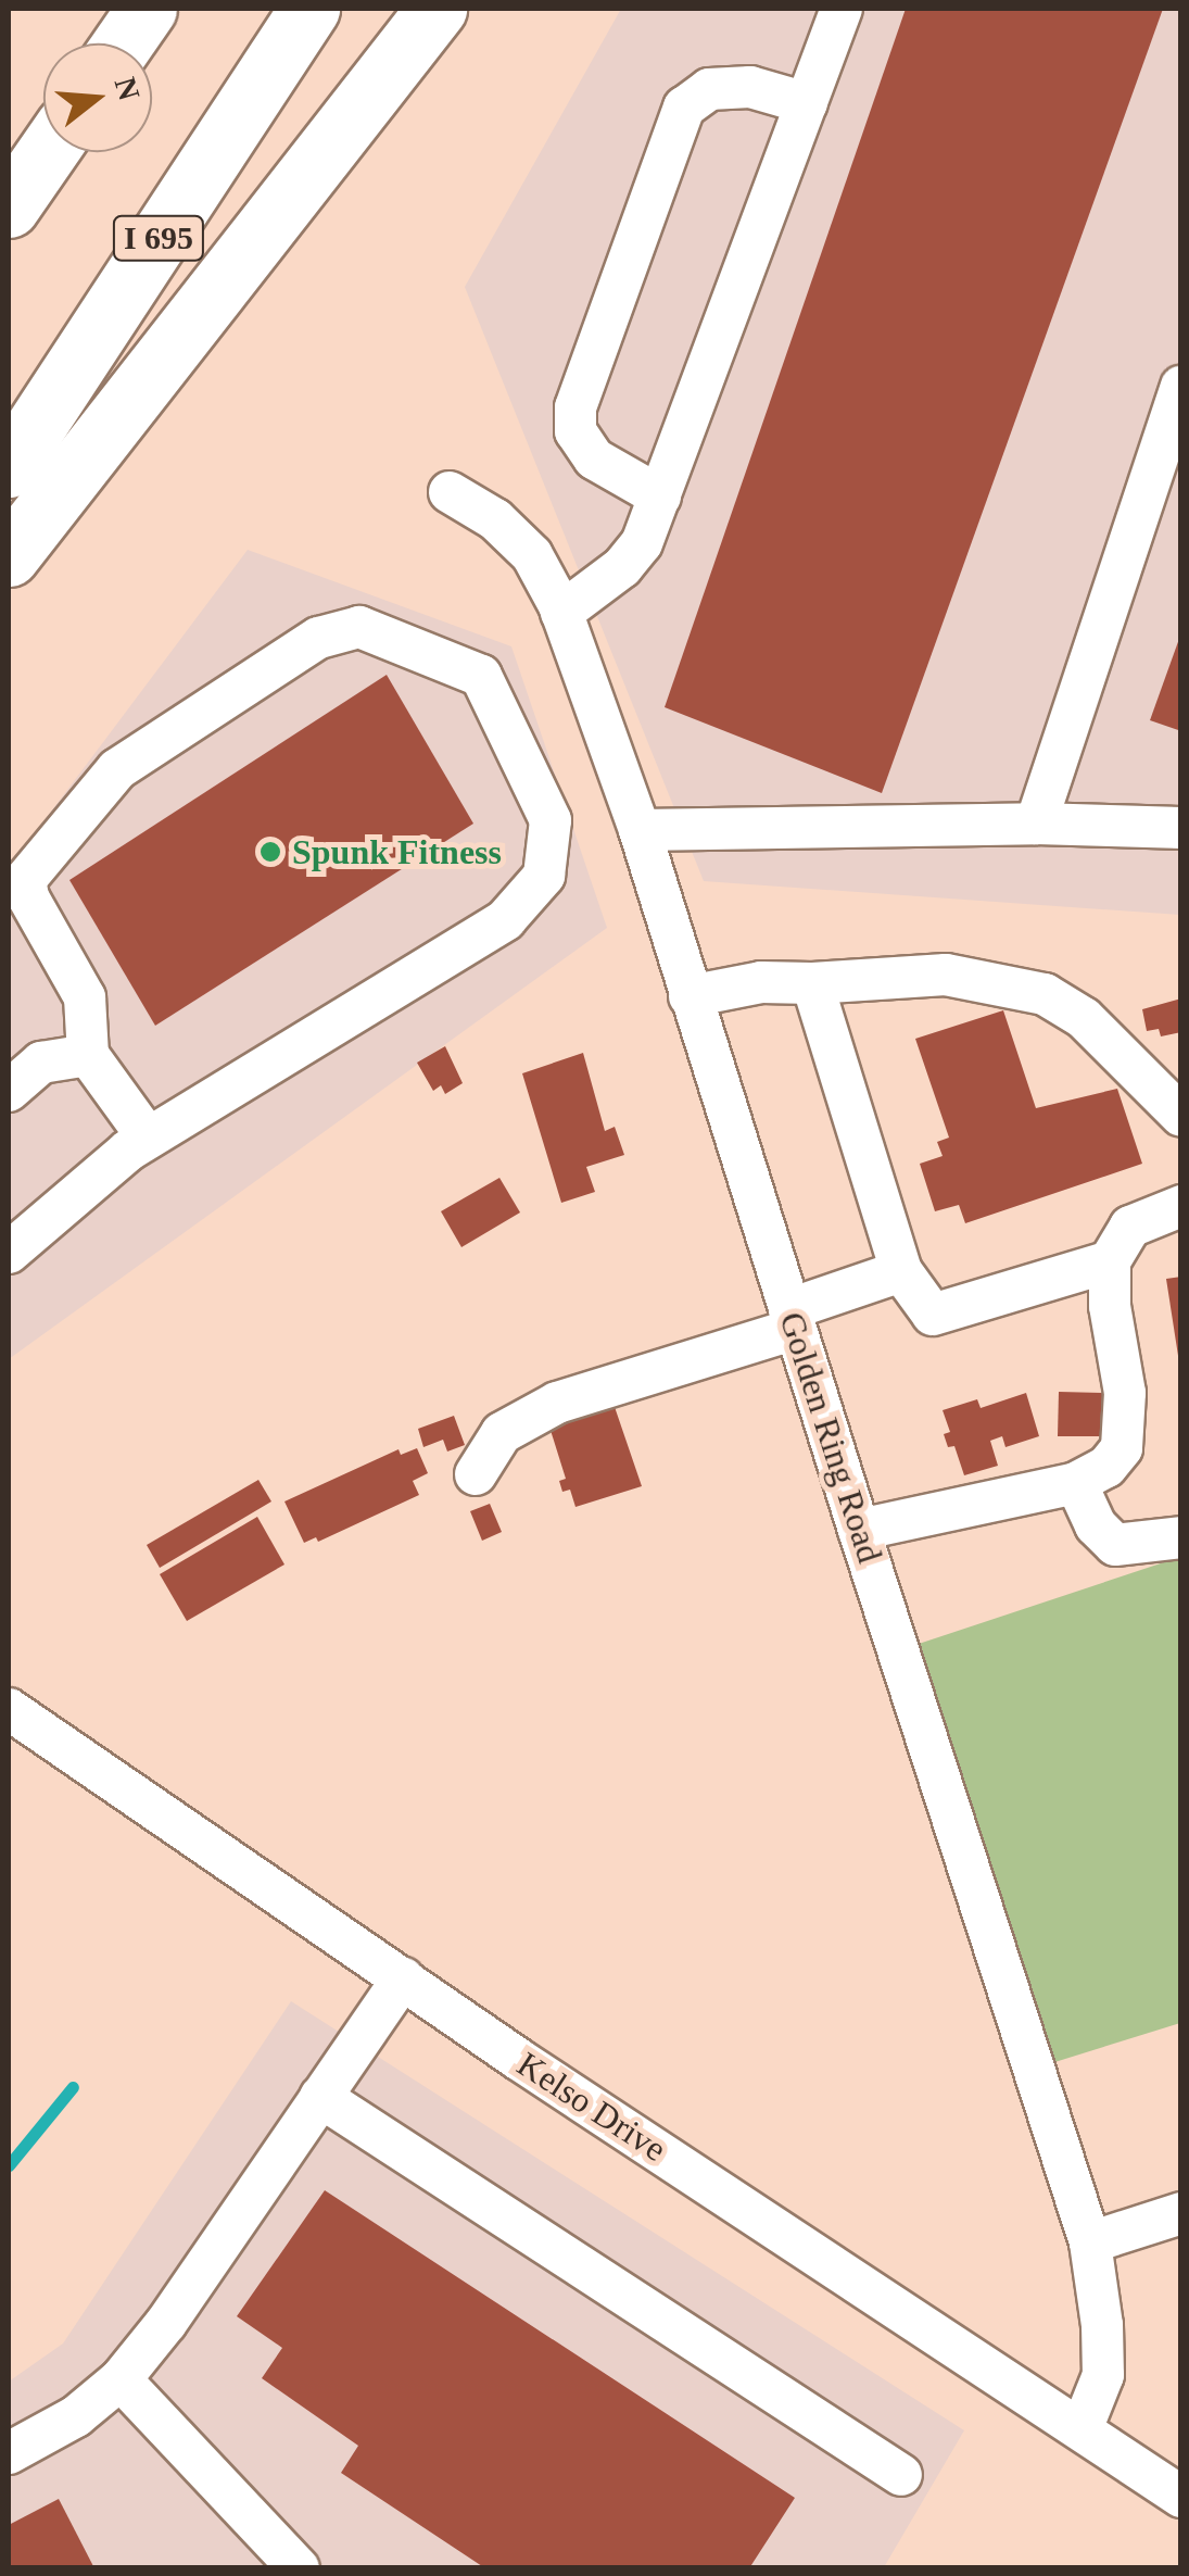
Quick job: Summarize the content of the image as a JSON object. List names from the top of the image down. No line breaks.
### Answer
{"streets":{"highway":["I 695"],"street":["Golden Ring Road","Kelso Drive"]},"crossings":[["Golden Ring Road","Kelso Drive"]],"places":["Spunk Fitness"],"north":"right"}
